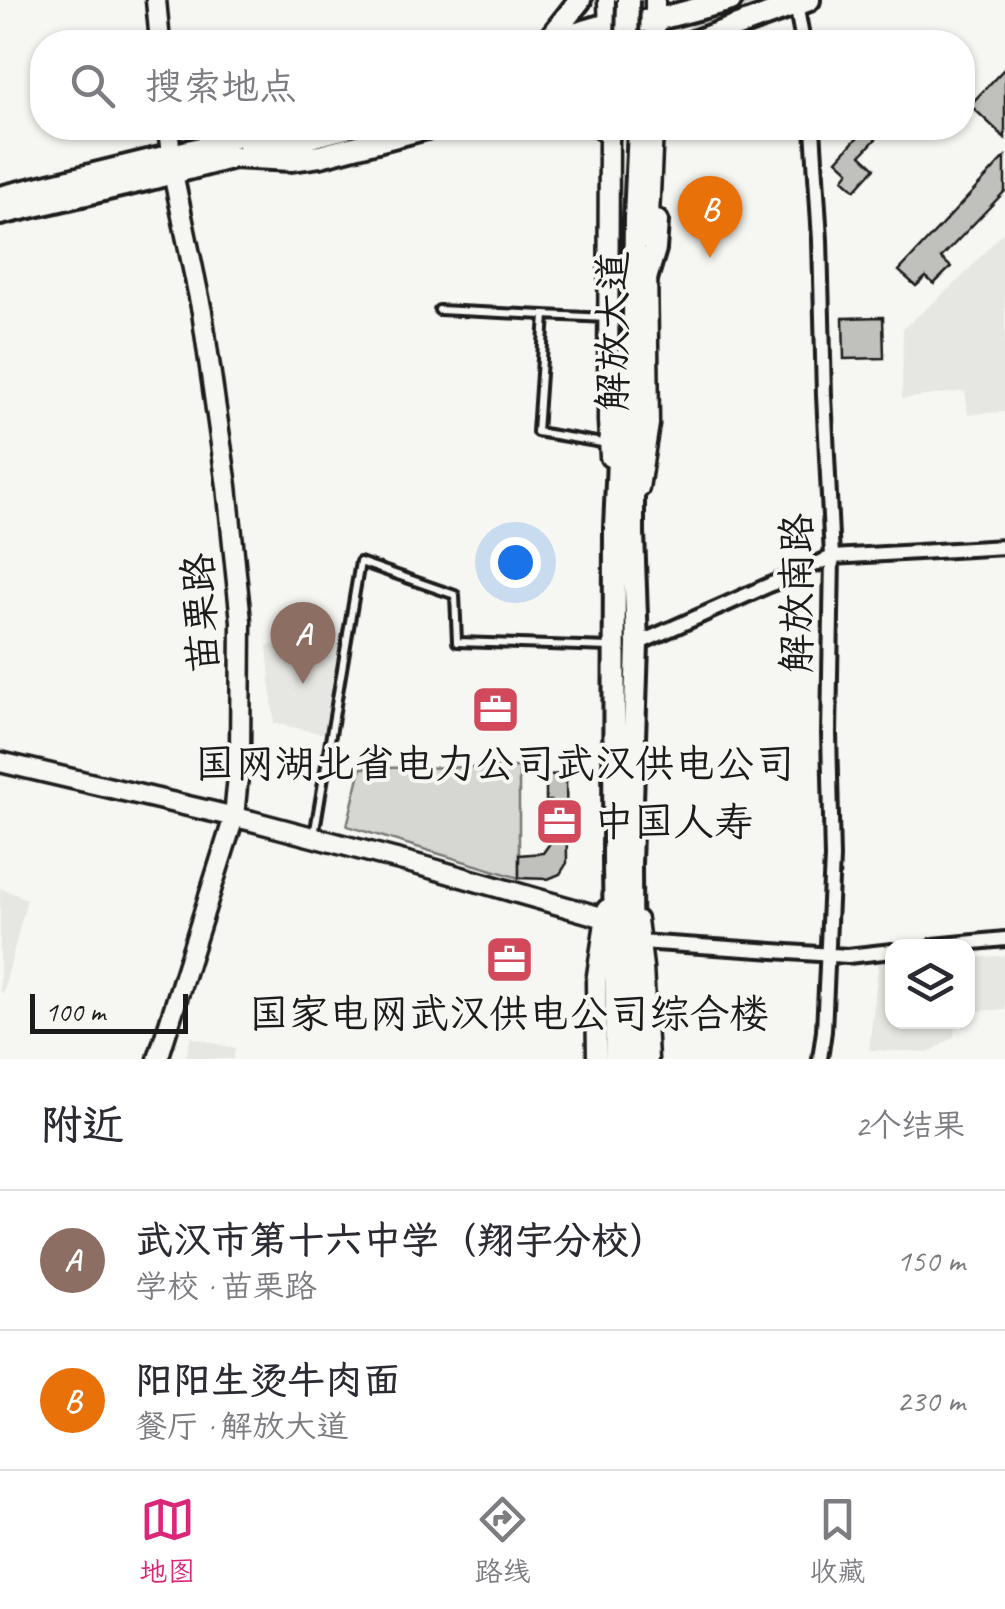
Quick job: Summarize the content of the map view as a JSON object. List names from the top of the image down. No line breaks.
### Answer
{"streets":{"main road":["解放大道"],"street":["解放南路","苗栗路"]},"places":{"office":["国网湖北省电力公司武汉供电公司","中国人寿","国家电网武汉供电公司综合楼"]},"scale_bar":"100 m","page":{"search":"搜索地点","pins":["B","A"],"scale":"100 m","heading":["附近","2个结果"],"list":[{"mark":"A","name":"武汉市第十六中学（翔宇分校）","note":"学校 · 苗栗路","value":"150 m"},{"mark":"B","name":"阳阳生烫牛肉面","note":"餐厅 · 解放大道","value":"230 m"}],"nav":["地图","路线","收藏"]}}
